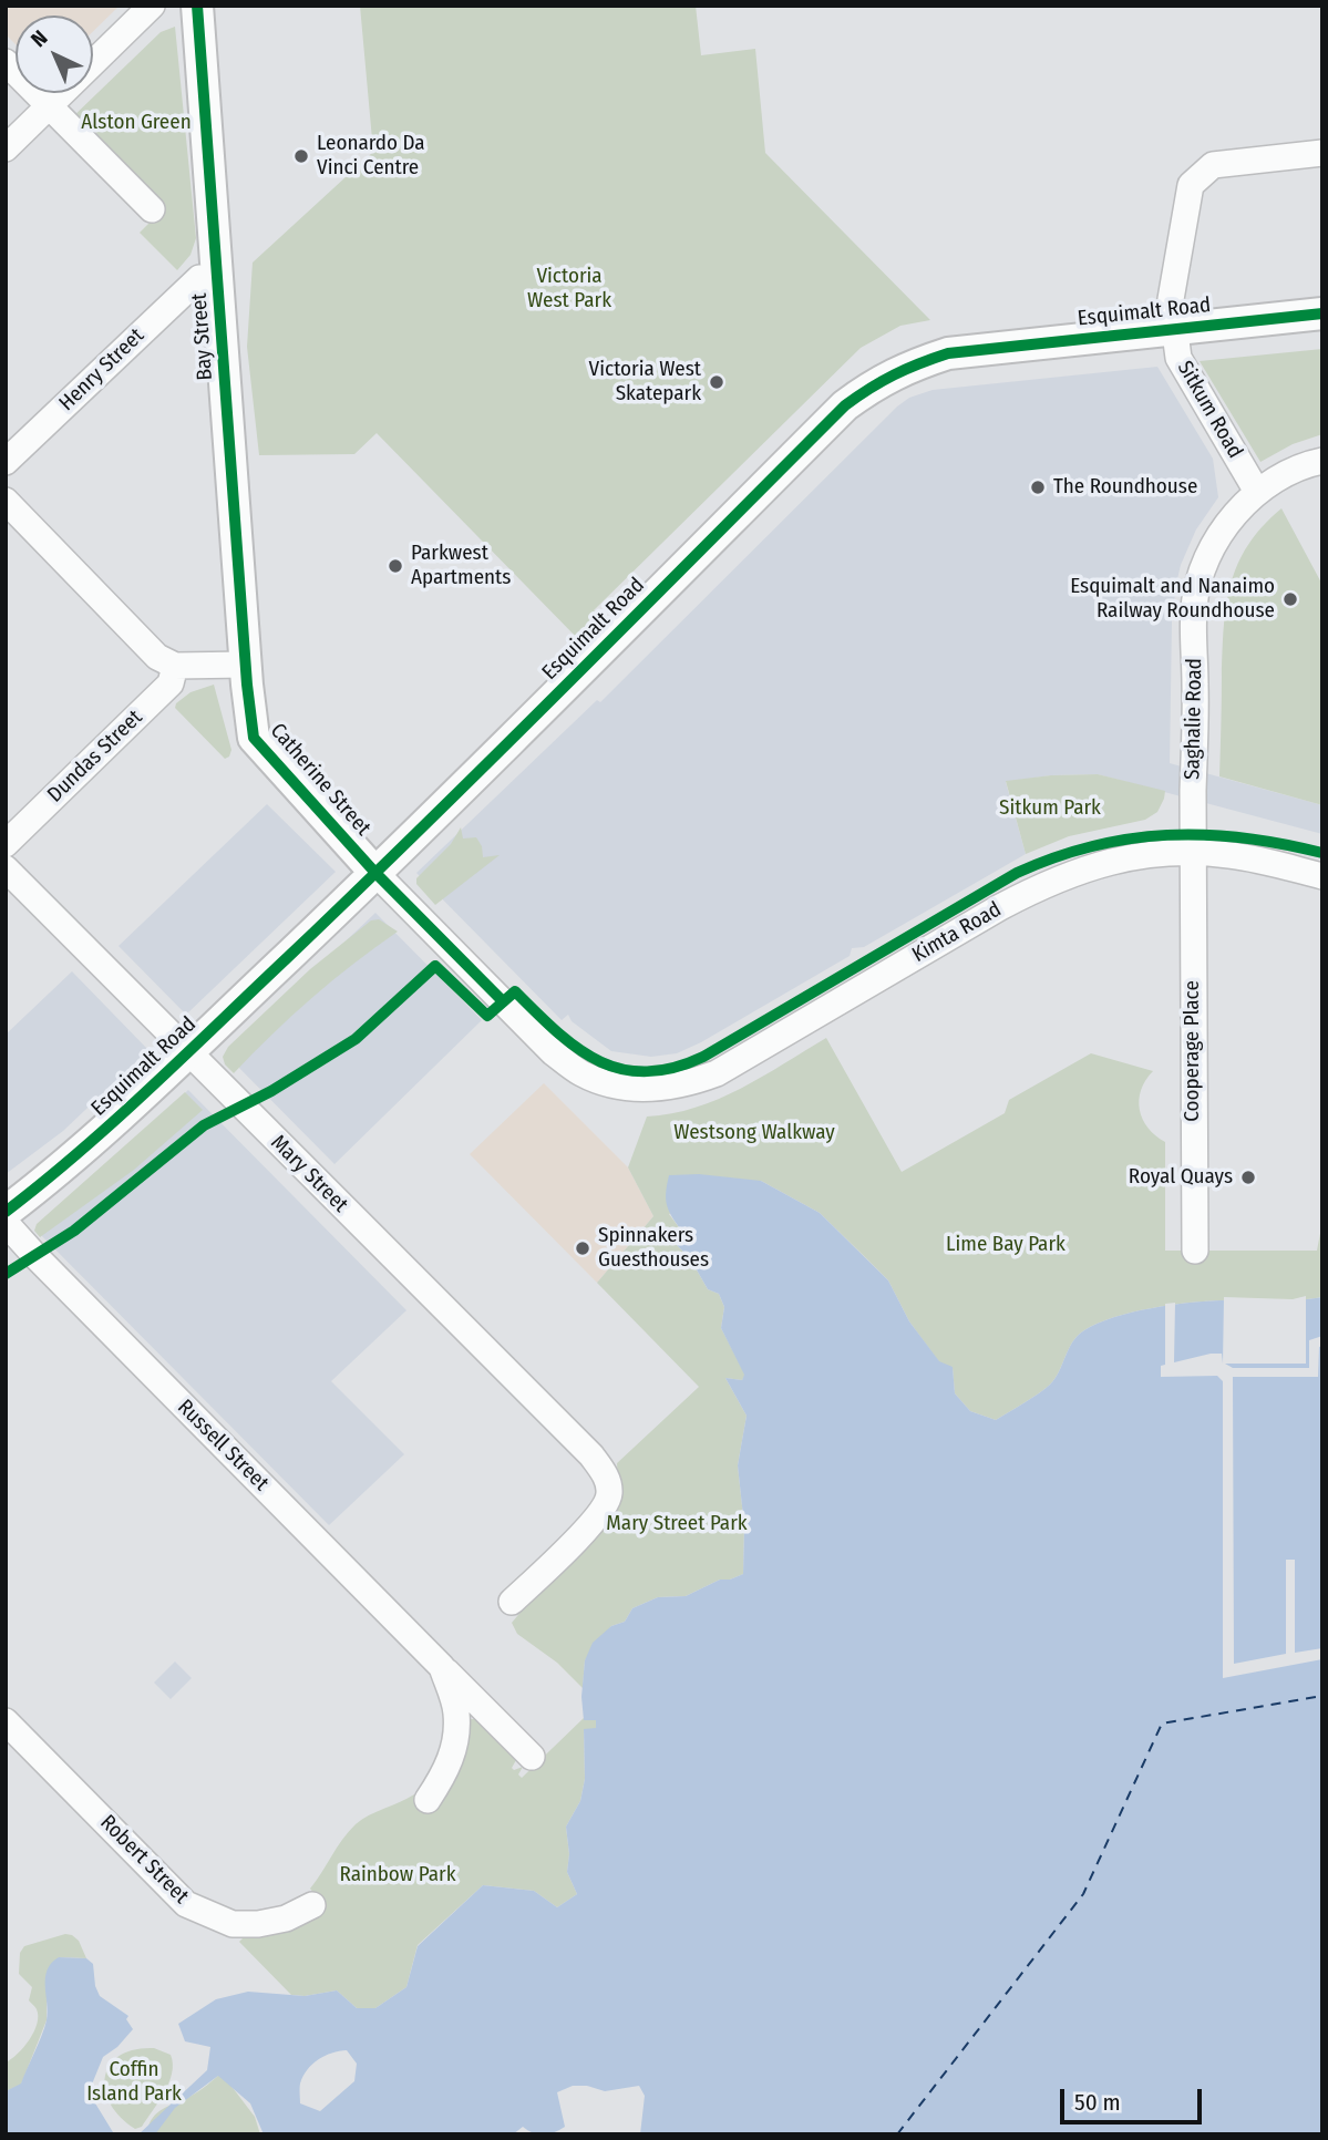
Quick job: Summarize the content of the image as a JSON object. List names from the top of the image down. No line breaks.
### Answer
{"streets":{"main road":["Esquimalt Road","Bay Street","Catherine Street"],"street":["Henry Street","Sitkum Road","Saghalie Road","Dundas Street","Kimta Road","Cooperage Place","Mary Street","Russell Street","Robert Street"]},"crossings":[["Esquimalt Road","Sitkum Road"],["Esquimalt Road","Catherine Street"],["Esquimalt Road","Mary Street"],["Bay Street","Catherine Street"],["Sitkum Road","Saghalie Road"],["Saghalie Road","Kimta Road"],["Saghalie Road","Cooperage Place"],["Catherine Street","Kimta Road"],["Kimta Road","Cooperage Place"]],"parks":["Alston Green","Victoria West Park","Sitkum Park","Westsong Walkway","Lime Bay Park","Mary Street Park","Rainbow Park","Coffin Island Park"],"places":["Leonardo Da Vinci Centre","Victoria West Skatepark","The Roundhouse","Parkwest Apartments","Esquimalt and Nanaimo Railway Roundhouse","Royal Quays","Spinnakers Guesthouses"],"scale_bar":"50 m","north":"top left"}
